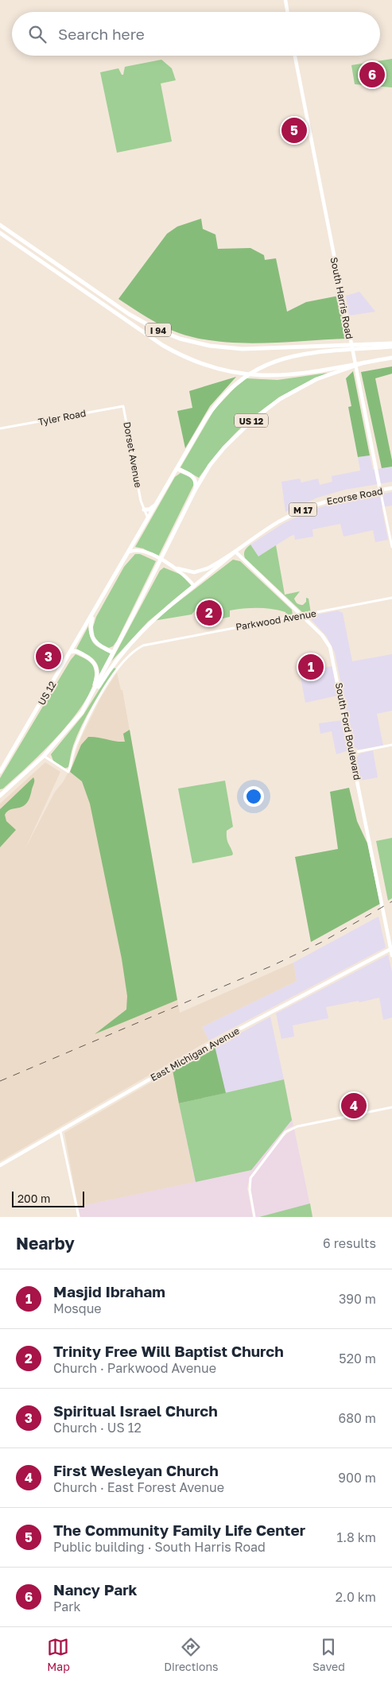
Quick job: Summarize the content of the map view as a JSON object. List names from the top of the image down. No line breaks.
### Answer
{"streets":{"highway":["I 94","US 12"],"main road":["South Harris Road","Ecorse Road","M 17","South Ford Boulevard","East Michigan Avenue"],"street":["Tyler Road","Dorset Avenue","Parkwood Avenue"]},"crossings":[["South Harris Road","Ecorse Road"],["I 94","US 12"],["Tyler Road","Dorset Avenue"],["US 12","Ecorse Road"],["US 12","Parkwood Avenue"],["Ecorse Road","South Ford Boulevard"],["Parkwood Avenue","South Ford Boulevard"],["South Ford Boulevard","East Michigan Avenue"]],"scale_bar":"200 m","page":{"search":"Search here","pins":["6","5","2","3","1","4"],"scale":"200 m","heading":["Nearby","6 results"],"list":[{"mark":"1","name":"Masjid Ibraham","note":"Mosque","value":"390 m"},{"mark":"2","name":"Trinity Free Will Baptist Church","note":"Church · Parkwood Avenue","value":"520 m"},{"mark":"3","name":"Spiritual Israel Church","note":"Church · US 12","value":"680 m"},{"mark":"4","name":"First Wesleyan Church","note":"Church · East Forest Avenue","value":"900 m"},{"mark":"5","name":"The Community Family Life Center","note":"Public building · South Harris Road","value":"1.8 km"},{"mark":"6","name":"Nancy Park","note":"Park","value":"2.0 km"}],"nav":["Map","Directions","Saved"]}}
